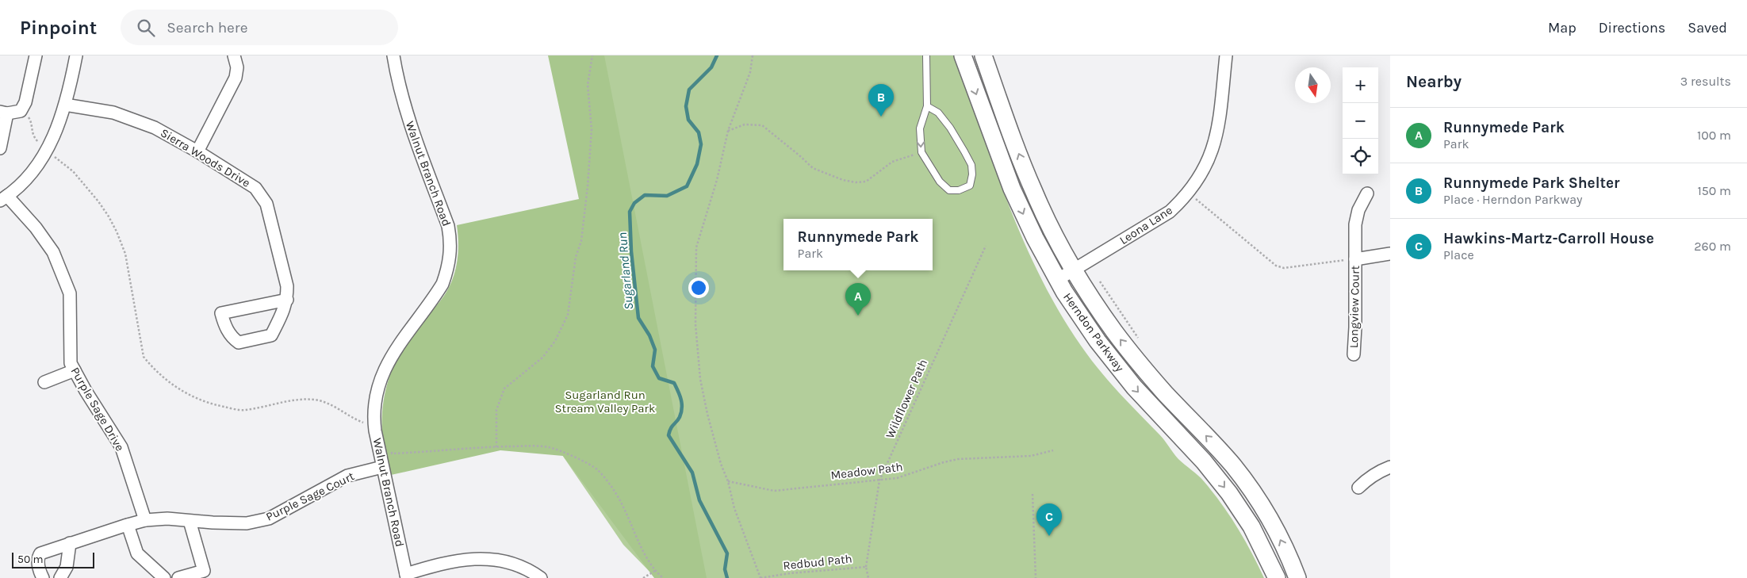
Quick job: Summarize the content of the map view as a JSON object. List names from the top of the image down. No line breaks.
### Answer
{"streets":{"main road":["Herndon Parkway"],"street":["Sierra Woods Drive","Walnut Branch Road","Leona Lane","Longview Court","Purple Sage Drive","Purple Sage Court"],"path":["Wildflower Path","Meadow Path","Redbud Path"]},"crossings":[["Walnut Branch Road","Purple Sage Court"],["Leona Lane","Herndon Parkway"],["Wildflower Path","Meadow Path"],["Wildflower Path","Redbud Path"],["Purple Sage Drive","Purple Sage Court"]],"water":["Sugarland Run"],"parks":["Sugarland Run Stream Valley Park"],"scale_bar":"50 m","north":"bottom","page":{"header":"Pinpoint","search":"Search here","nav":["Map","Directions","Saved"],"heading":["Nearby","3 results"],"map_buttons":["+","−"],"pins":["B","A","C"],"list":[{"mark":"A","name":"Runnymede Park","note":"Park","value":"100 m"},{"mark":"B","name":"Runnymede Park Shelter","note":"Place · Herndon Parkway","value":"150 m"},{"mark":"C","name":"Hawkins-Martz-Carroll House","note":"Place","value":"260 m"}],"popup":["Runnymede Park","Park"],"scale":"50 m"}}
